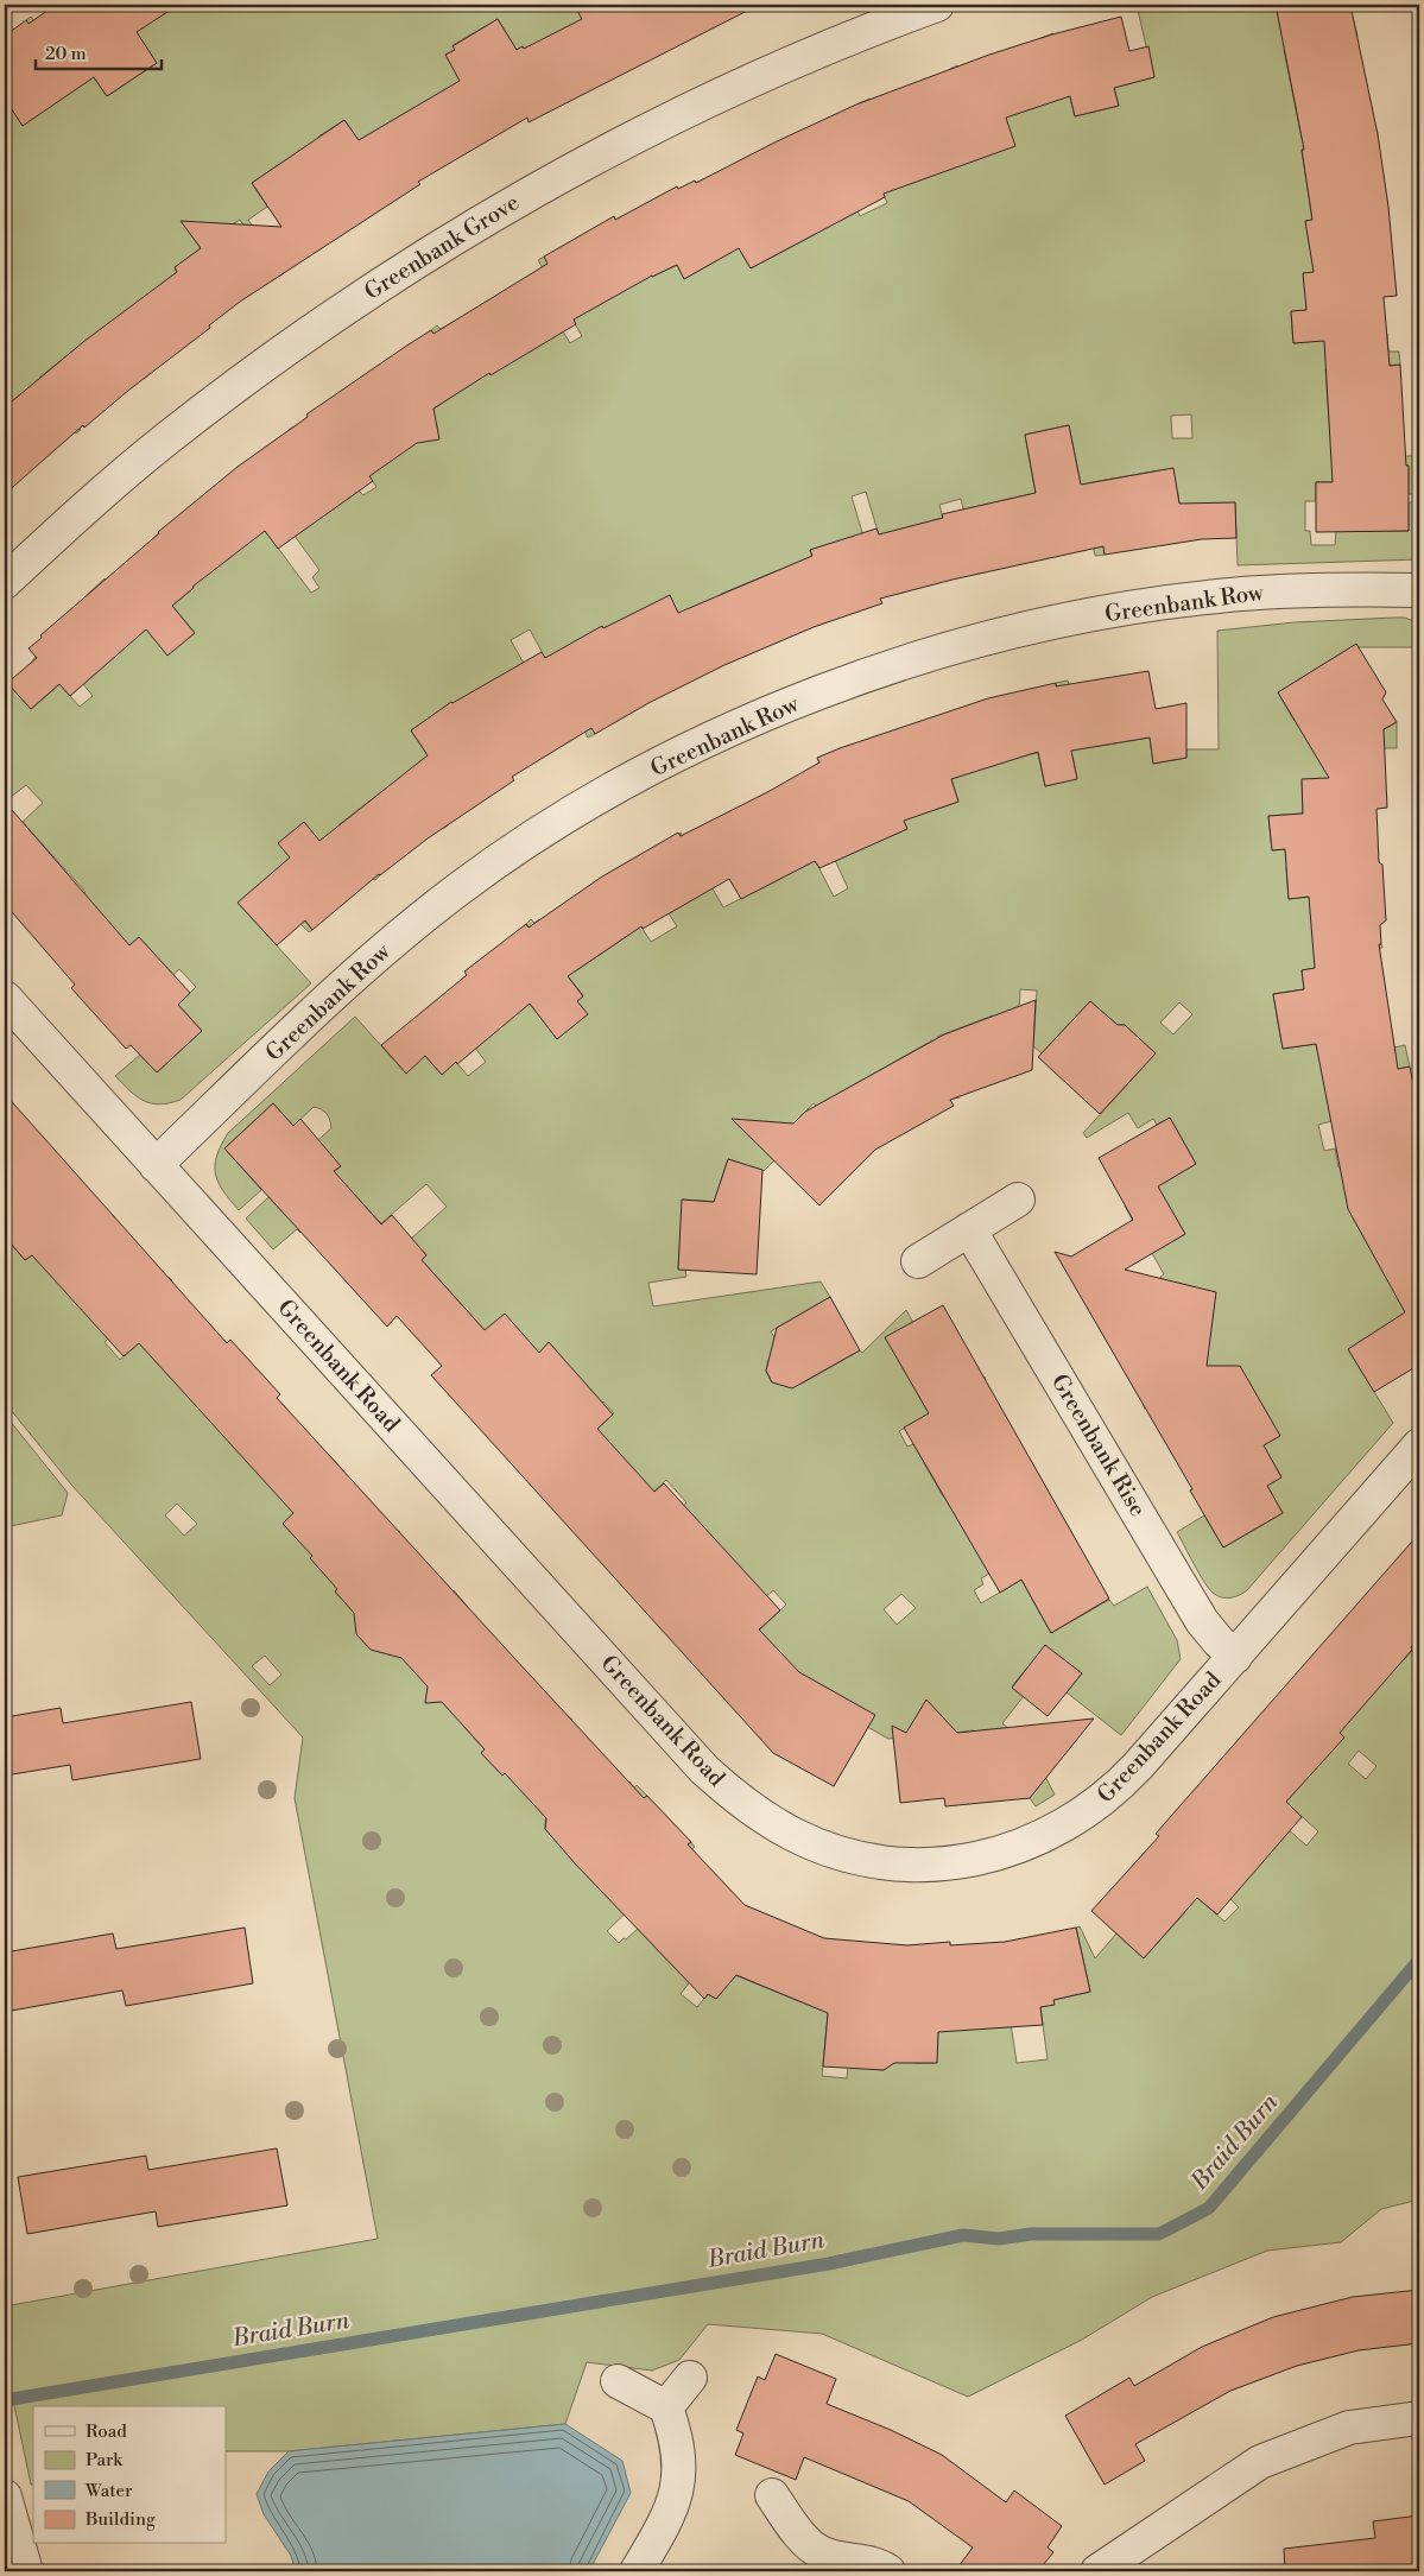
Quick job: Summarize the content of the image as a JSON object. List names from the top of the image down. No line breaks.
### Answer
{"streets":{"street":["Greenbank Grove","Greenbank Row","Greenbank Road","Greenbank Rise"]},"crossings":[["Greenbank Row","Greenbank Road"],["Greenbank Road","Greenbank Rise"]],"water":["Braid Burn"],"legend":["Road","Park","Water","Building"],"scale_bar":"20 m"}
